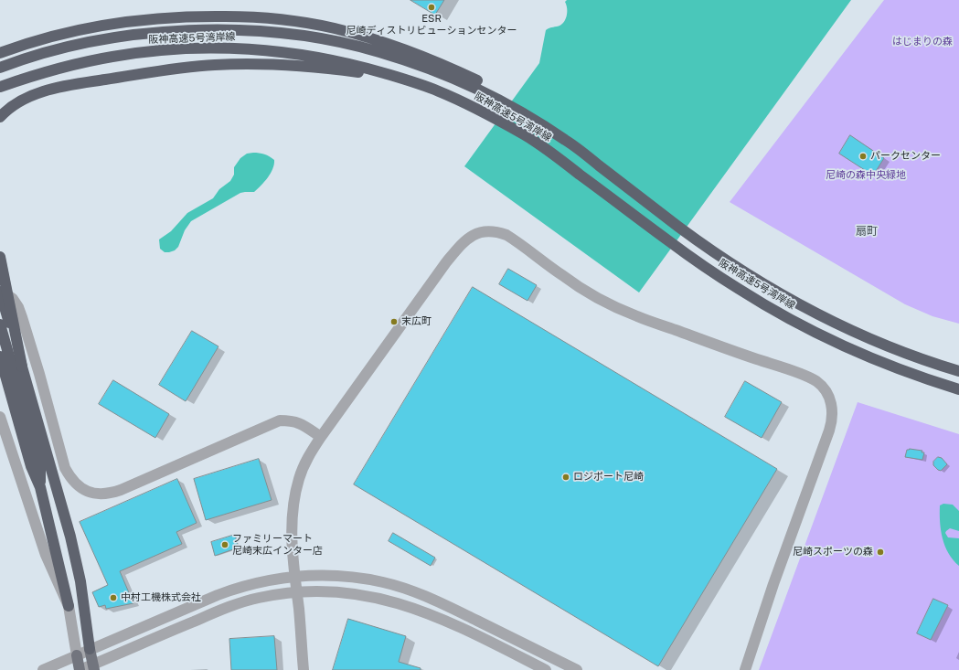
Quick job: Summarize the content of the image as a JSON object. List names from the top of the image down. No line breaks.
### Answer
{"streets":{"highway":["阪神高速5号湾岸線"]},"districts":["扇町"],"parks":["はじまりの森","尼崎の森中央緑地"],"places":["ESR 尼崎ディストリビューションセンター","パークセンター","末広町","ロジポート尼崎","ファミリーマート 尼崎末広インター店","尼崎スポーツの森","中村工機株式会社"]}
